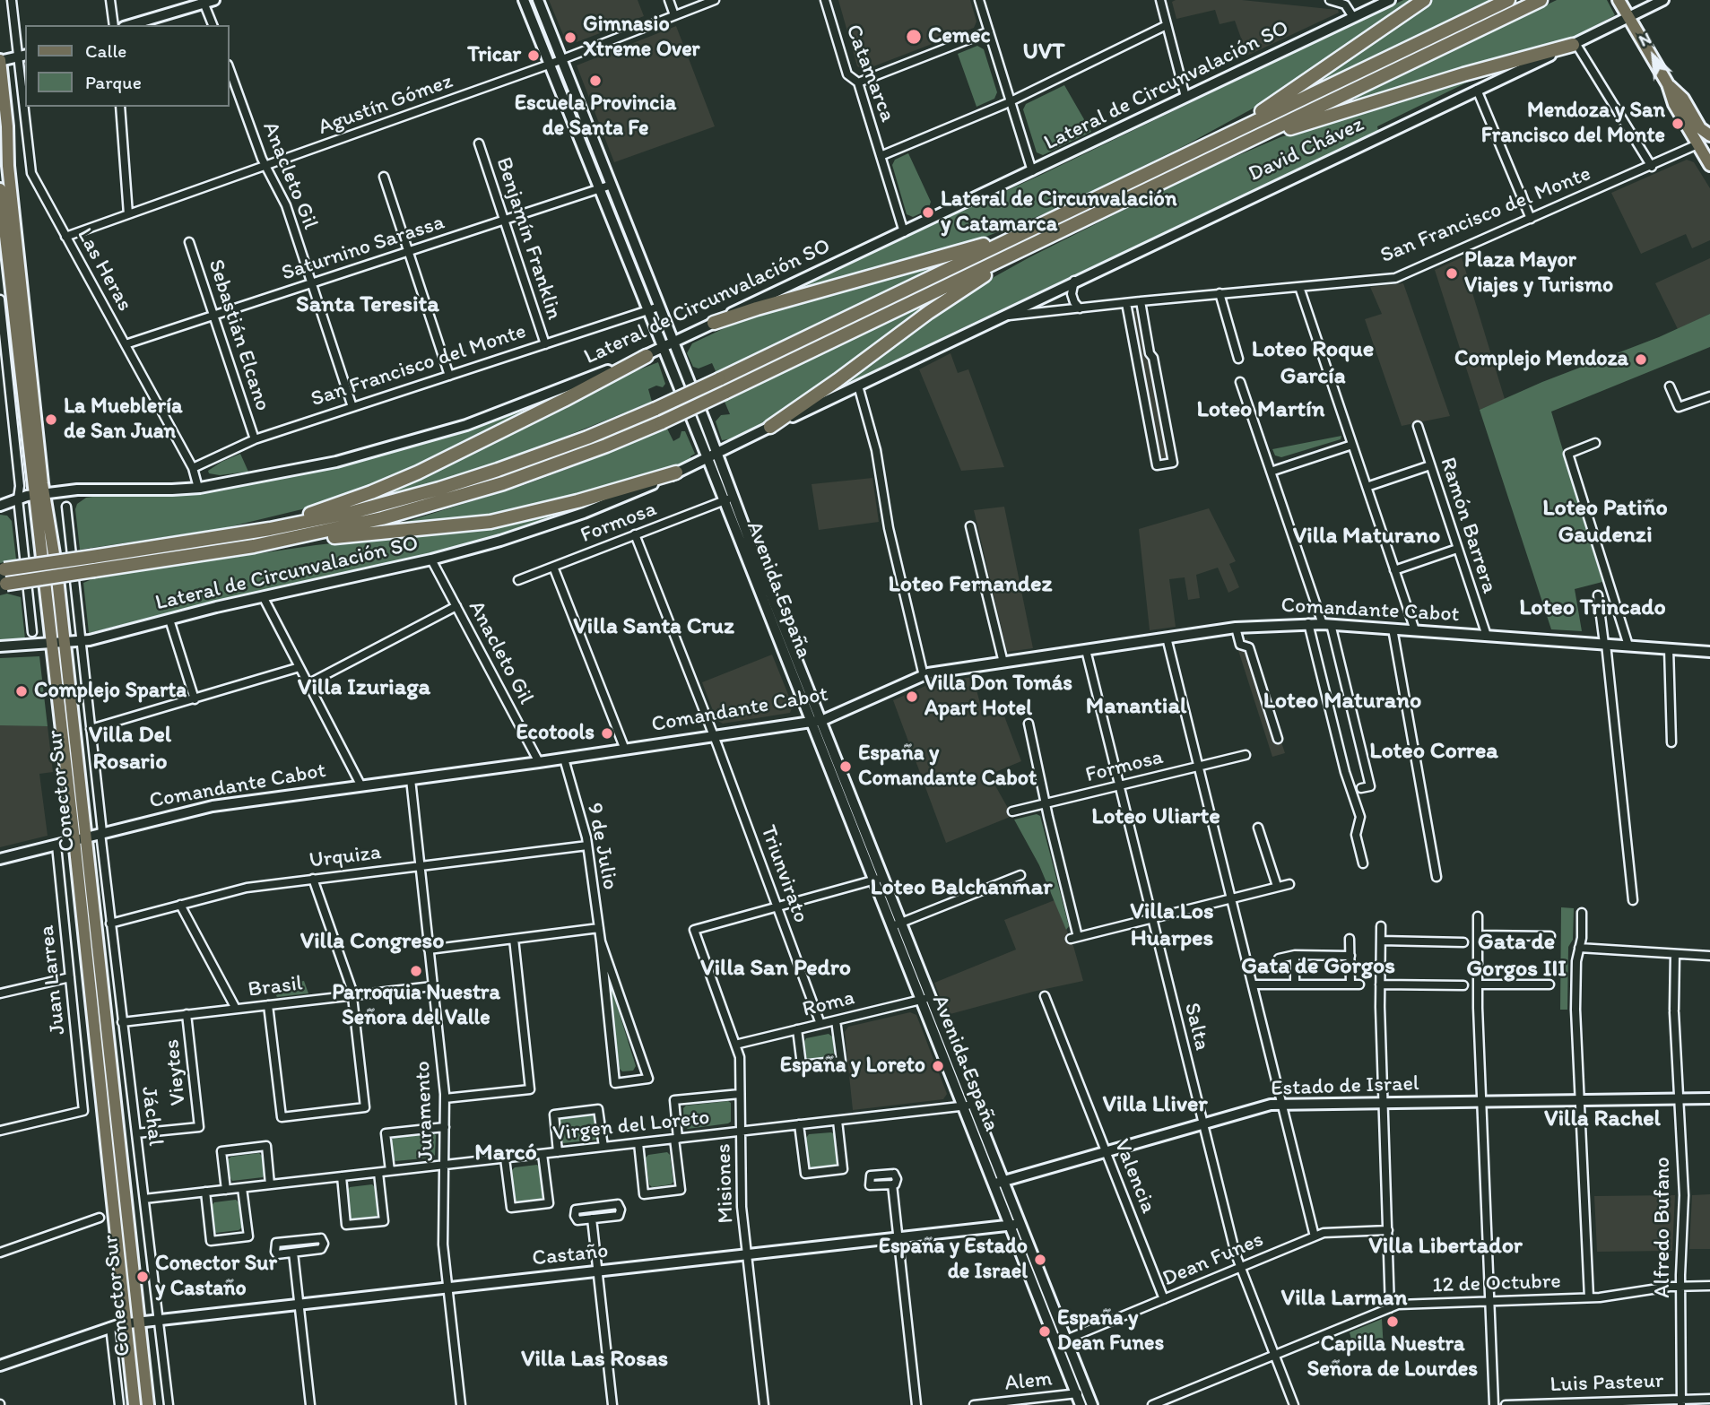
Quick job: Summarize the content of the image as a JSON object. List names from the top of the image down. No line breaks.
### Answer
{"streets":{"main road":["Conector Sur"],"street":["Catamarca","Lateral de Circunvalación SO","Agustín Gómez","David Chávez","Anacleto Gil","San Francisco del Monte","Benjamín Franklin","Saturnino Sarassa","Las Heras","Sebastián Elcano","Formosa","Ramón Barrera","Avenida España","Comandante Cabot","9 de Julio","Urquiza","Triunvirato","Juan Larrea","Brasil","Roma","Salta","Vieytes","Estado de Israel","Juramento","Jáchal","Virgen del Loreto","Valencia","Misiones","Alfredo Bufano","Castaño","Dean Funes","12 de Octubre","Alem","Luis Pasteur"]},"crossings":[["Catamarca","Lateral de Circunvalación SO"],["Lateral de Circunvalación SO","Anacleto Gil"],["Lateral de Circunvalación SO","San Francisco del Monte"],["Lateral de Circunvalación SO","Las Heras"],["Lateral de Circunvalación SO","Avenida España"],["Lateral de Circunvalación SO","Conector Sur"],["Lateral de Circunvalación SO","Jáchal"],["Agustín Gómez","Anacleto Gil"],["Agustín Gómez","Las Heras"],["Agustín Gómez","Avenida España"],["David Chávez","San Francisco del Monte"],["Anacleto Gil","San Francisco del Monte"],["Anacleto Gil","Saturnino Sarassa"],["Anacleto Gil","Comandante Cabot"],["San Francisco del Monte","Benjamín Franklin"],["San Francisco del Monte","Las Heras"],["San Francisco del Monte","Sebastián Elcano"],["San Francisco del Monte","Avenida España"],["Benjamín Franklin","Saturnino Sarassa"],["Saturnino Sarassa","Las Heras"],["Saturnino Sarassa","Sebastián Elcano"],["Saturnino Sarassa","Avenida España"],["Formosa","Avenida España"],["Formosa","Salta"],["Ramón Barrera","Comandante Cabot"],["Avenida España","Comandante Cabot"],["Avenida España","Roma"],["Avenida España","Estado de Israel"],["Avenida España","Virgen del Loreto"],["Avenida España","Castaño"],["Avenida España","Dean Funes"],["Avenida España","Alem"],["Comandante Cabot","Conector Sur"],["Comandante Cabot","9 de Julio"],["Comandante Cabot","Triunvirato"],["Comandante Cabot","Juan Larrea"],["Comandante Cabot","Salta"],["Comandante Cabot","Juramento"],["Comandante Cabot","Jáchal"],["Conector Sur","Castaño"],["9 de Julio","Urquiza"],["Urquiza","Juramento"],["Urquiza","Jáchal"],["Triunvirato","Roma"],["Triunvirato","Misiones"],["Brasil","Vieytes"],["Brasil","Juramento"],["Brasil","Jáchal"],["Roma","Misiones"],["Salta","Estado de Israel"],["Salta","Dean Funes"],["Salta","12 de Octubre"],["Vieytes","Jáchal"],["Estado de Israel","Valencia"],["Estado de Israel","Alfredo Bufano"],["Juramento","Virgen del Loreto"],["Juramento","Castaño"],["Jáchal","Virgen del Loreto"],["Jáchal","Castaño"],["Virgen del Loreto","Misiones"],["Valencia","Dean Funes"],["Misiones","Castaño"],["Alfredo Bufano","12 de Octubre"],["Alfredo Bufano","Luis Pasteur"]],"districts":["UVT","Santa Teresita","Loteo Roque García","Loteo Martín","Loteo Patiño Gaudenzi","Villa Maturano","Loteo Fernandez","Loteo Trincado","Villa Santa Cruz","Villa Izuriaga","Loteo Maturano","Manantial","Villa Del Rosario","Loteo Correa","Loteo Uliarte","Loteo Balchanmar","Villa Los Huarpes","Villa Congreso","Gata de Gorgos III","Gata de Gorgos","Villa San Pedro","Villa Lliver","Villa Rachel","Marcó","Villa Libertador","Villa Larman","Villa Las Rosas"],"places":["Cemec","Gimnasio Xtreme Over","Tricar","Escuela Provincia de Santa Fe","Mendoza y San Francisco del Monte","Lateral de Circunvalación y Catamarca","Plaza Mayor Viajes y Turismo","Complejo Mendoza","La Mueblería de San Juan","Complejo Sparta","Villa Don Tomás Apart Hotel","Ecotools","España y Comandante Cabot","Parroquia Nuestra Señora del Valle","España y Loreto","España y Estado de Israel","Conector Sur y Castaño","Capilla Nuestra Señora de Lourdes","España y Dean Funes"],"legend":["Calle","Parque"],"north":"top left"}
